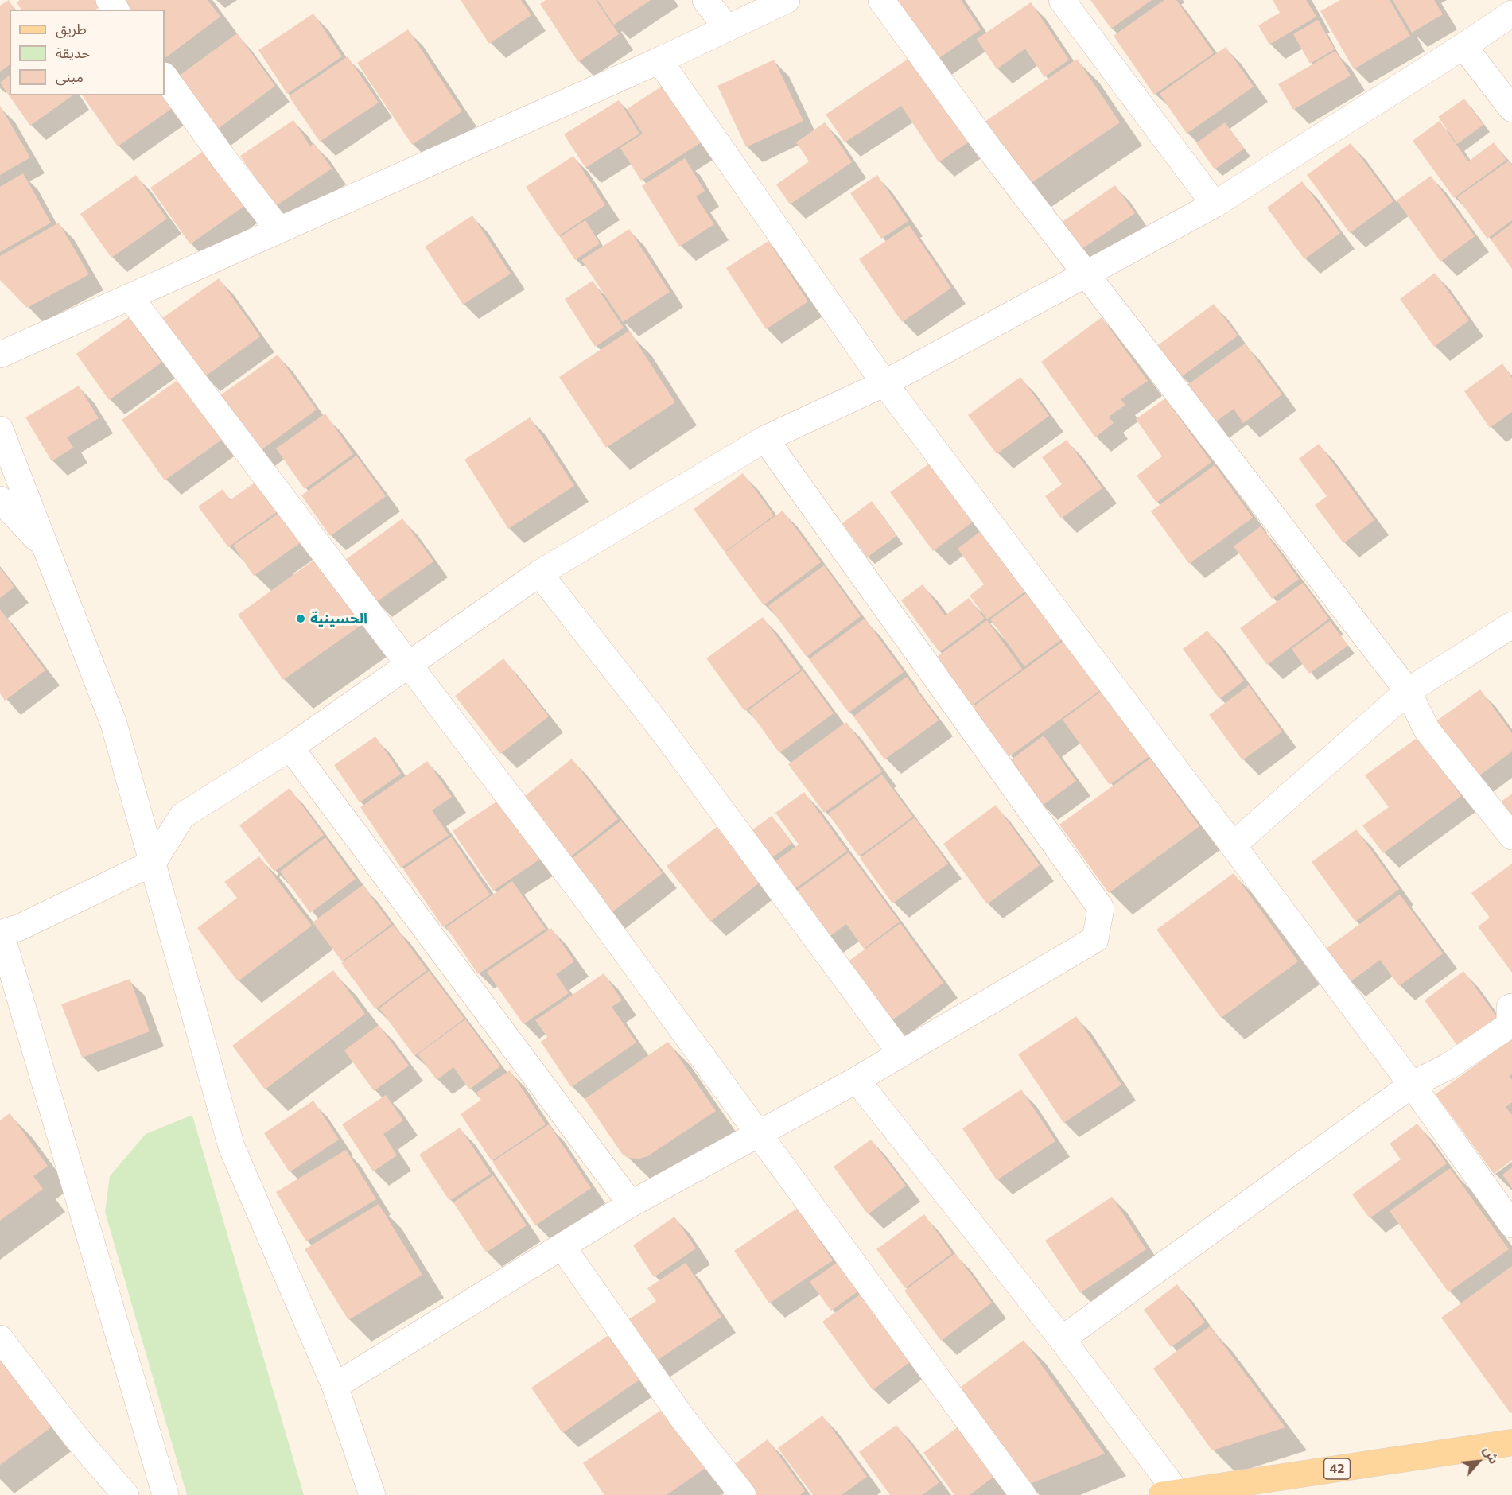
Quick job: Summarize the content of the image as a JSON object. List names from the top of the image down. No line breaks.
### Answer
{"streets":{"main road":["42"]},"places":["الحسينية"],"legend":["طريق","حديقة","مبنى"],"north":"top right"}
